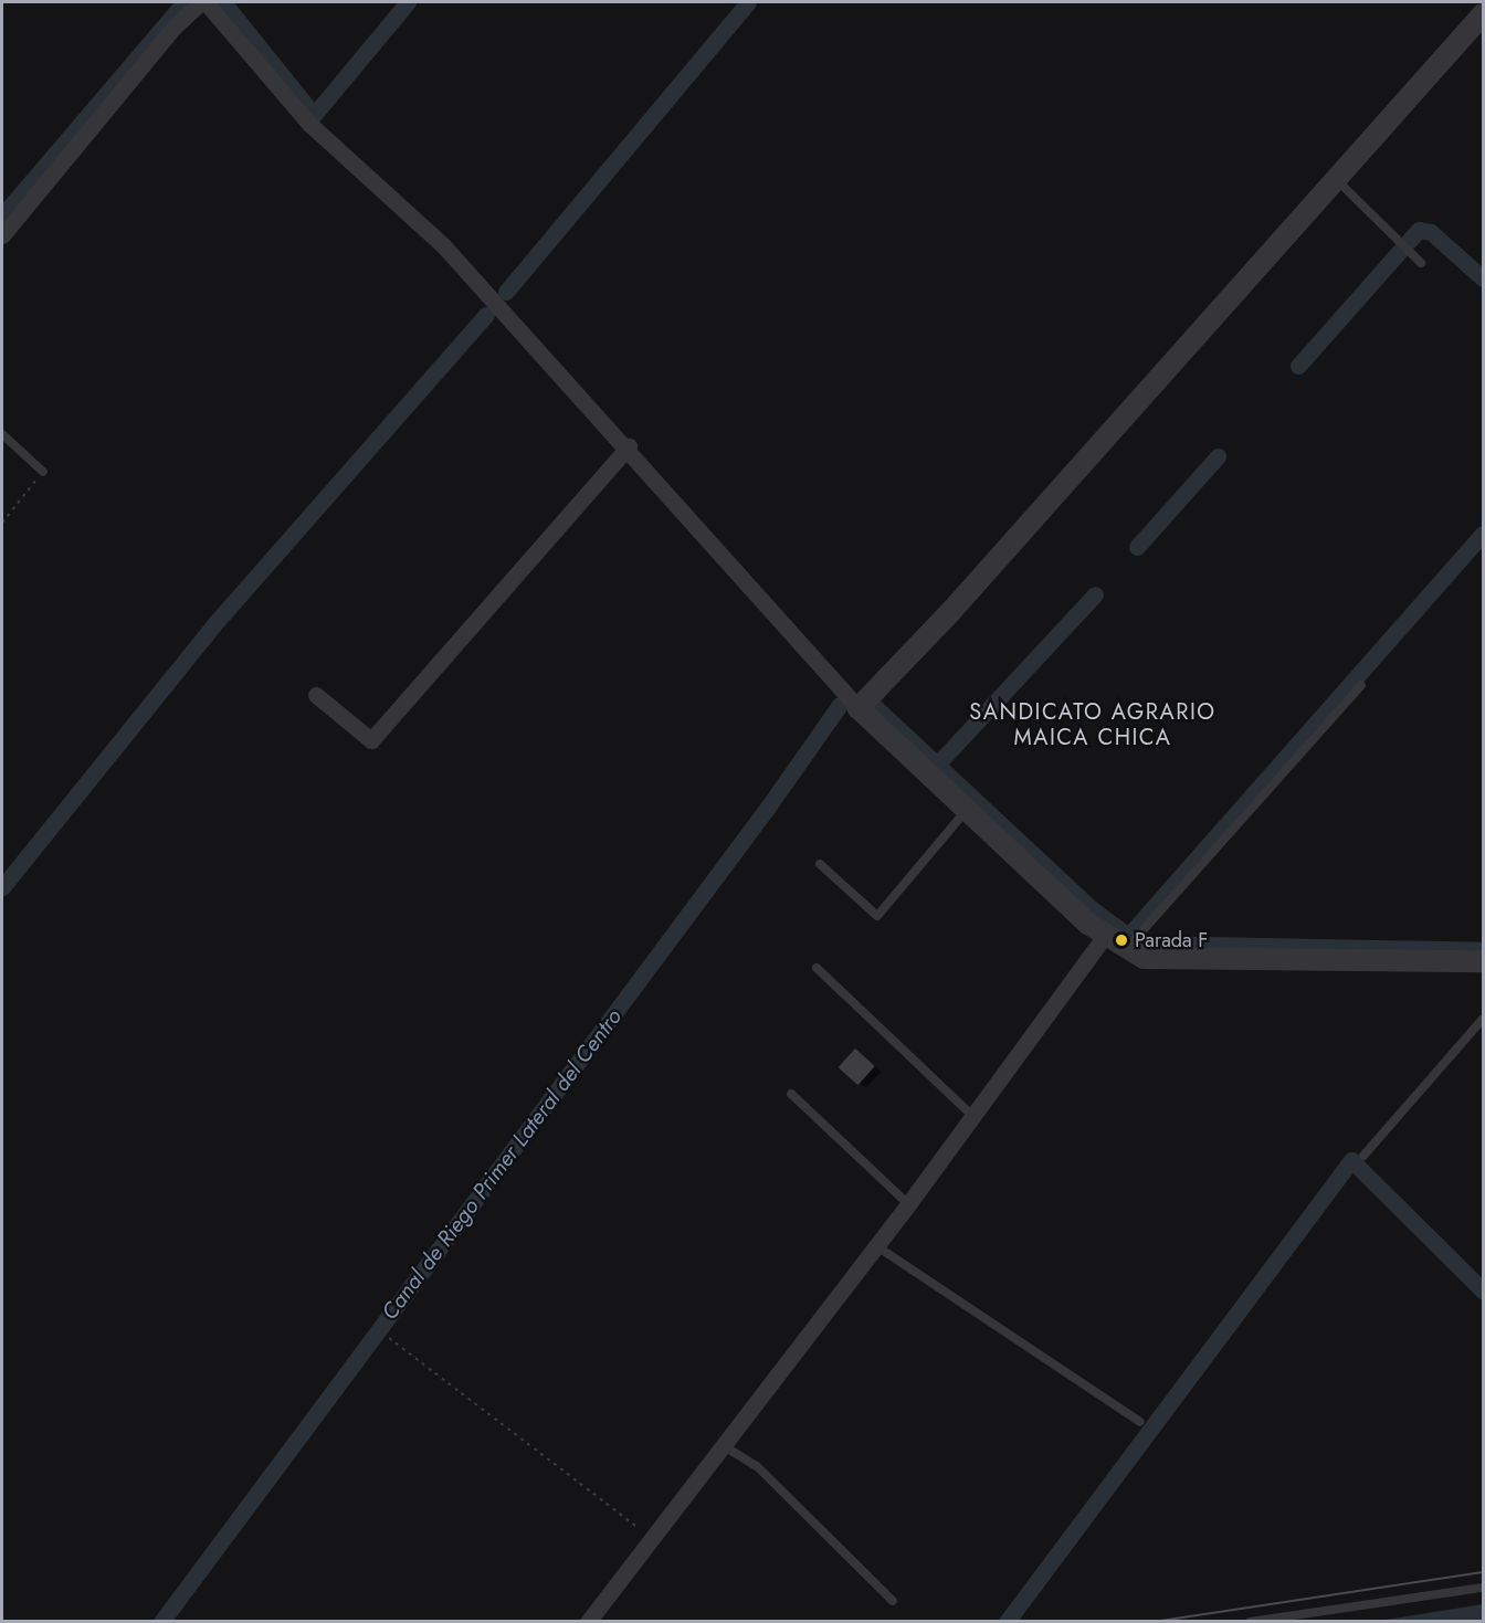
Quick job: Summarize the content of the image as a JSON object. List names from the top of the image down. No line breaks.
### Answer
{"districts":["SANDICATO AGRARIO MAICA CHICA"],"water":["Canal de Riego Primer Lateral del Centro"],"places":["Parada F"]}
